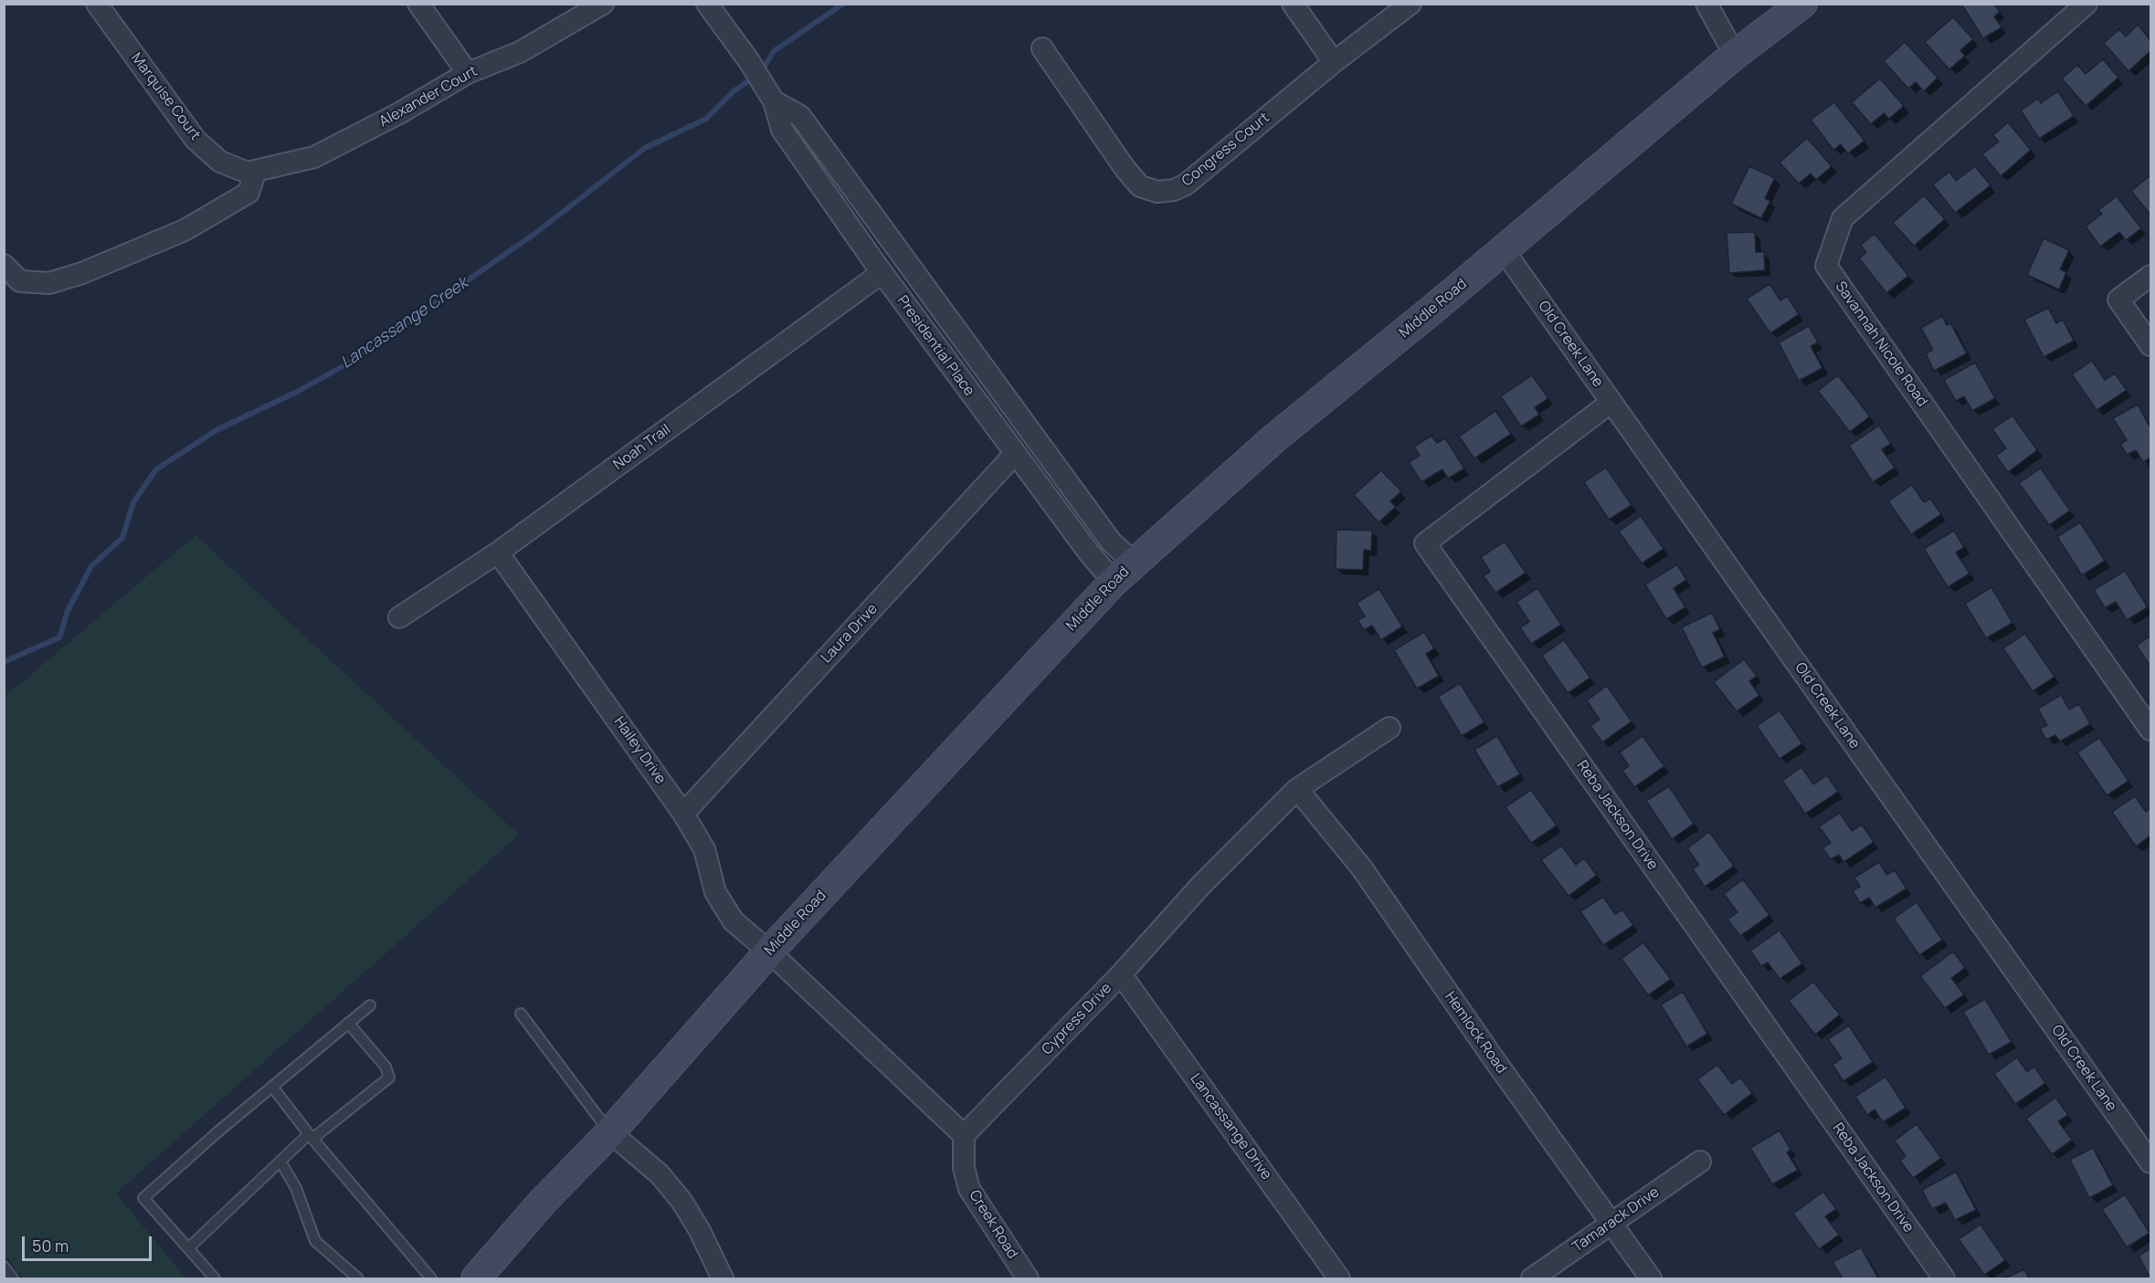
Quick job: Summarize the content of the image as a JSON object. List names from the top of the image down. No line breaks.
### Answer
{"streets":{"main road":["Middle Road"],"street":["Marquise Court","Alexander Court","Congress Court","Old Creek Lane","Savannah Nicole Road","Presidential Place","Noah Trail","Laura Drive","Hailey Drive","Reba Jackson Drive","Cypress Drive","Hemlock Road","Lancassange Drive","Tamarack Drive","Creek Road"]},"crossings":[["Marquise Court","Alexander Court"],["Middle Road","Old Creek Lane"],["Middle Road","Presidential Place"],["Middle Road","Hailey Drive"],["Old Creek Lane","Reba Jackson Drive"],["Presidential Place","Noah Trail"],["Presidential Place","Laura Drive"],["Noah Trail","Hailey Drive"],["Laura Drive","Hailey Drive"],["Cypress Drive","Hemlock Road"],["Cypress Drive","Lancassange Drive"],["Cypress Drive","Creek Road"],["Hemlock Road","Tamarack Drive"]],"water":["Lancassange Creek"],"scale_bar":"50 m"}
